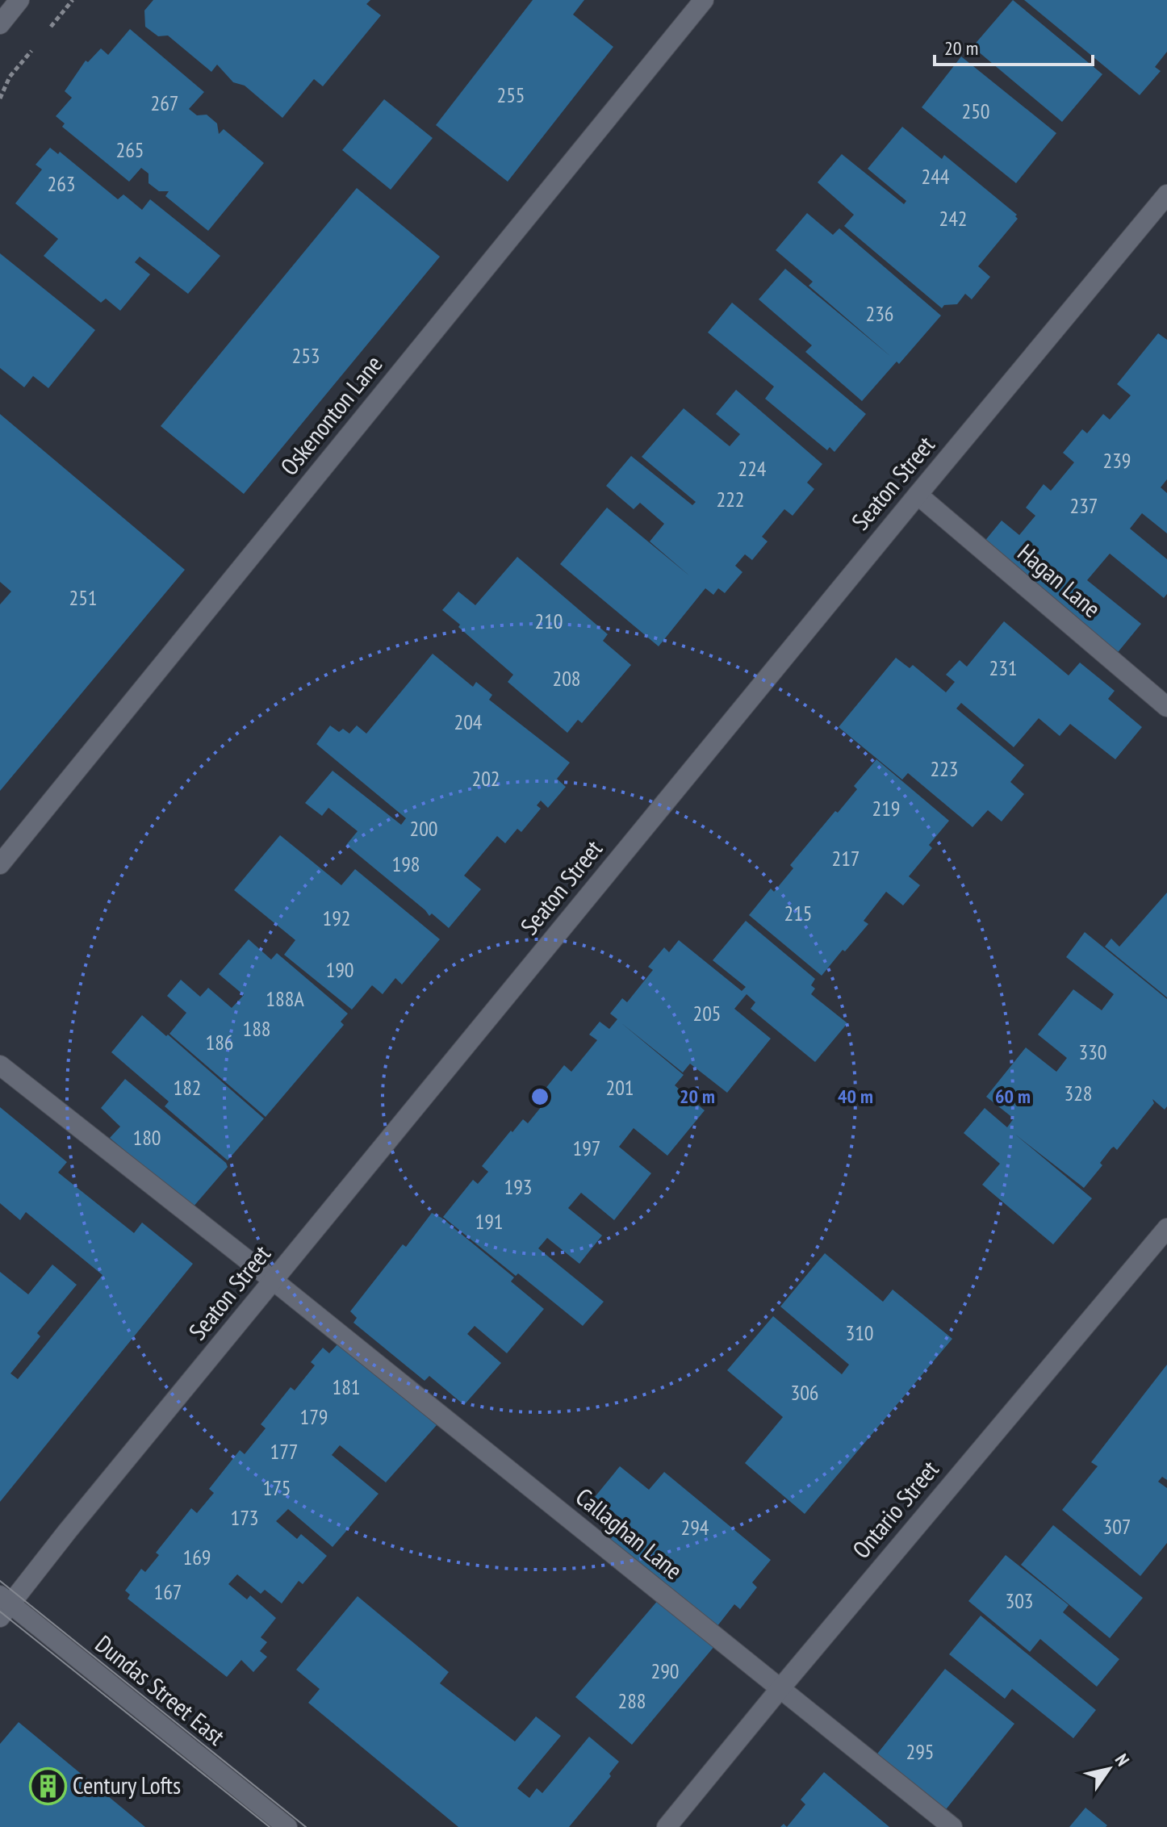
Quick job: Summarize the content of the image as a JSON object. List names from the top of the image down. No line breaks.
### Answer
{"streets":{"street":["Oskenonton Lane","Seaton Street","Hagan Lane","Ontario Street","Callaghan Lane","Dundas Street East"]},"crossings":[["Seaton Street","Hagan Lane"],["Seaton Street","Callaghan Lane"],["Seaton Street","Dundas Street East"],["Ontario Street","Callaghan Lane"]],"places":{"building":["Century Lofts"]},"house_numbers":["255","267","250","265","244","263","242","236","253","239","224","222","237","251","210","231","208","204","223","202","219","200","217","198","215","192","190","188A","205","188","186","330","182","201","328","180","197","193","191","310","181","306","179","177","175","173","307","294","169","167","303","290","288","295"],"scale_bar":"20 m","north":"top right","rings":["20 m","40 m","60 m"]}
